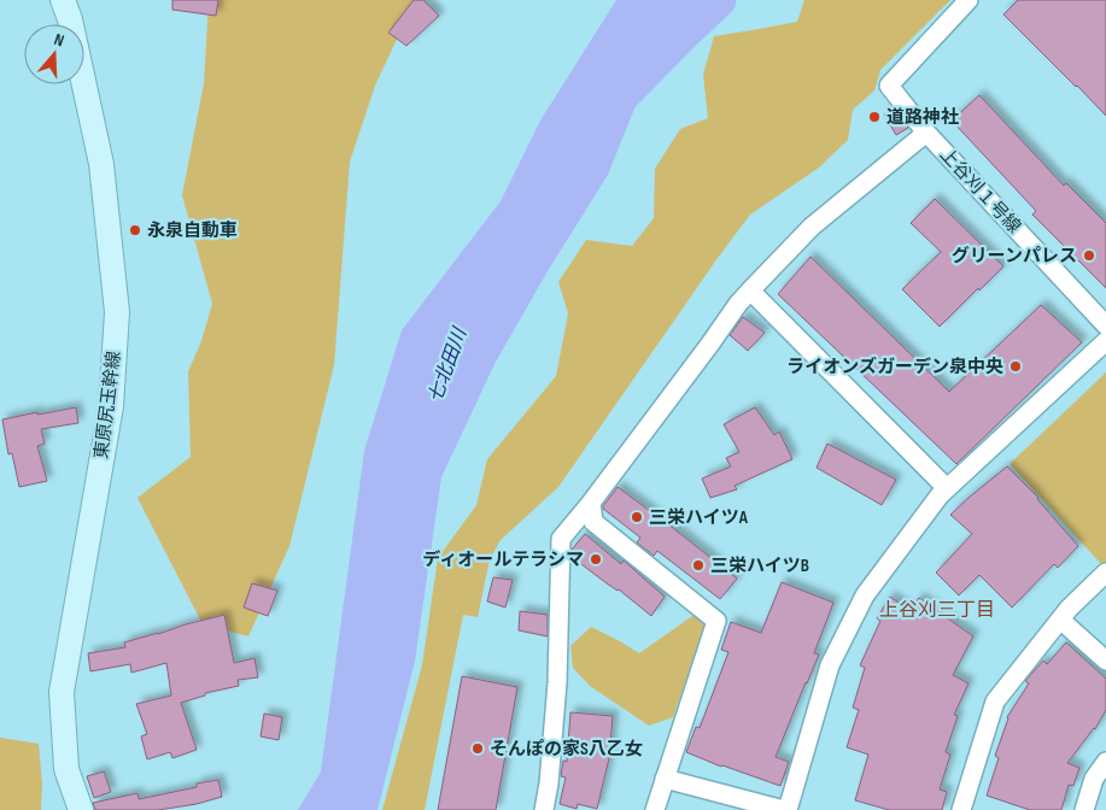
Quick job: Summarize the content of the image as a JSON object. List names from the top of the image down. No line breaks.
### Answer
{"streets":{"street":["上谷刈１号線","東原尻玉幹線"]},"districts":["上谷刈三丁目"],"water":["七北田川"],"places":["道路神社","永泉自動車","グリーンパレス","ライオンズガーデン泉中央","三栄ハイツA","ディオールテラシマ","三栄ハイツB","そんぽの家S八乙女"],"north":"top"}
